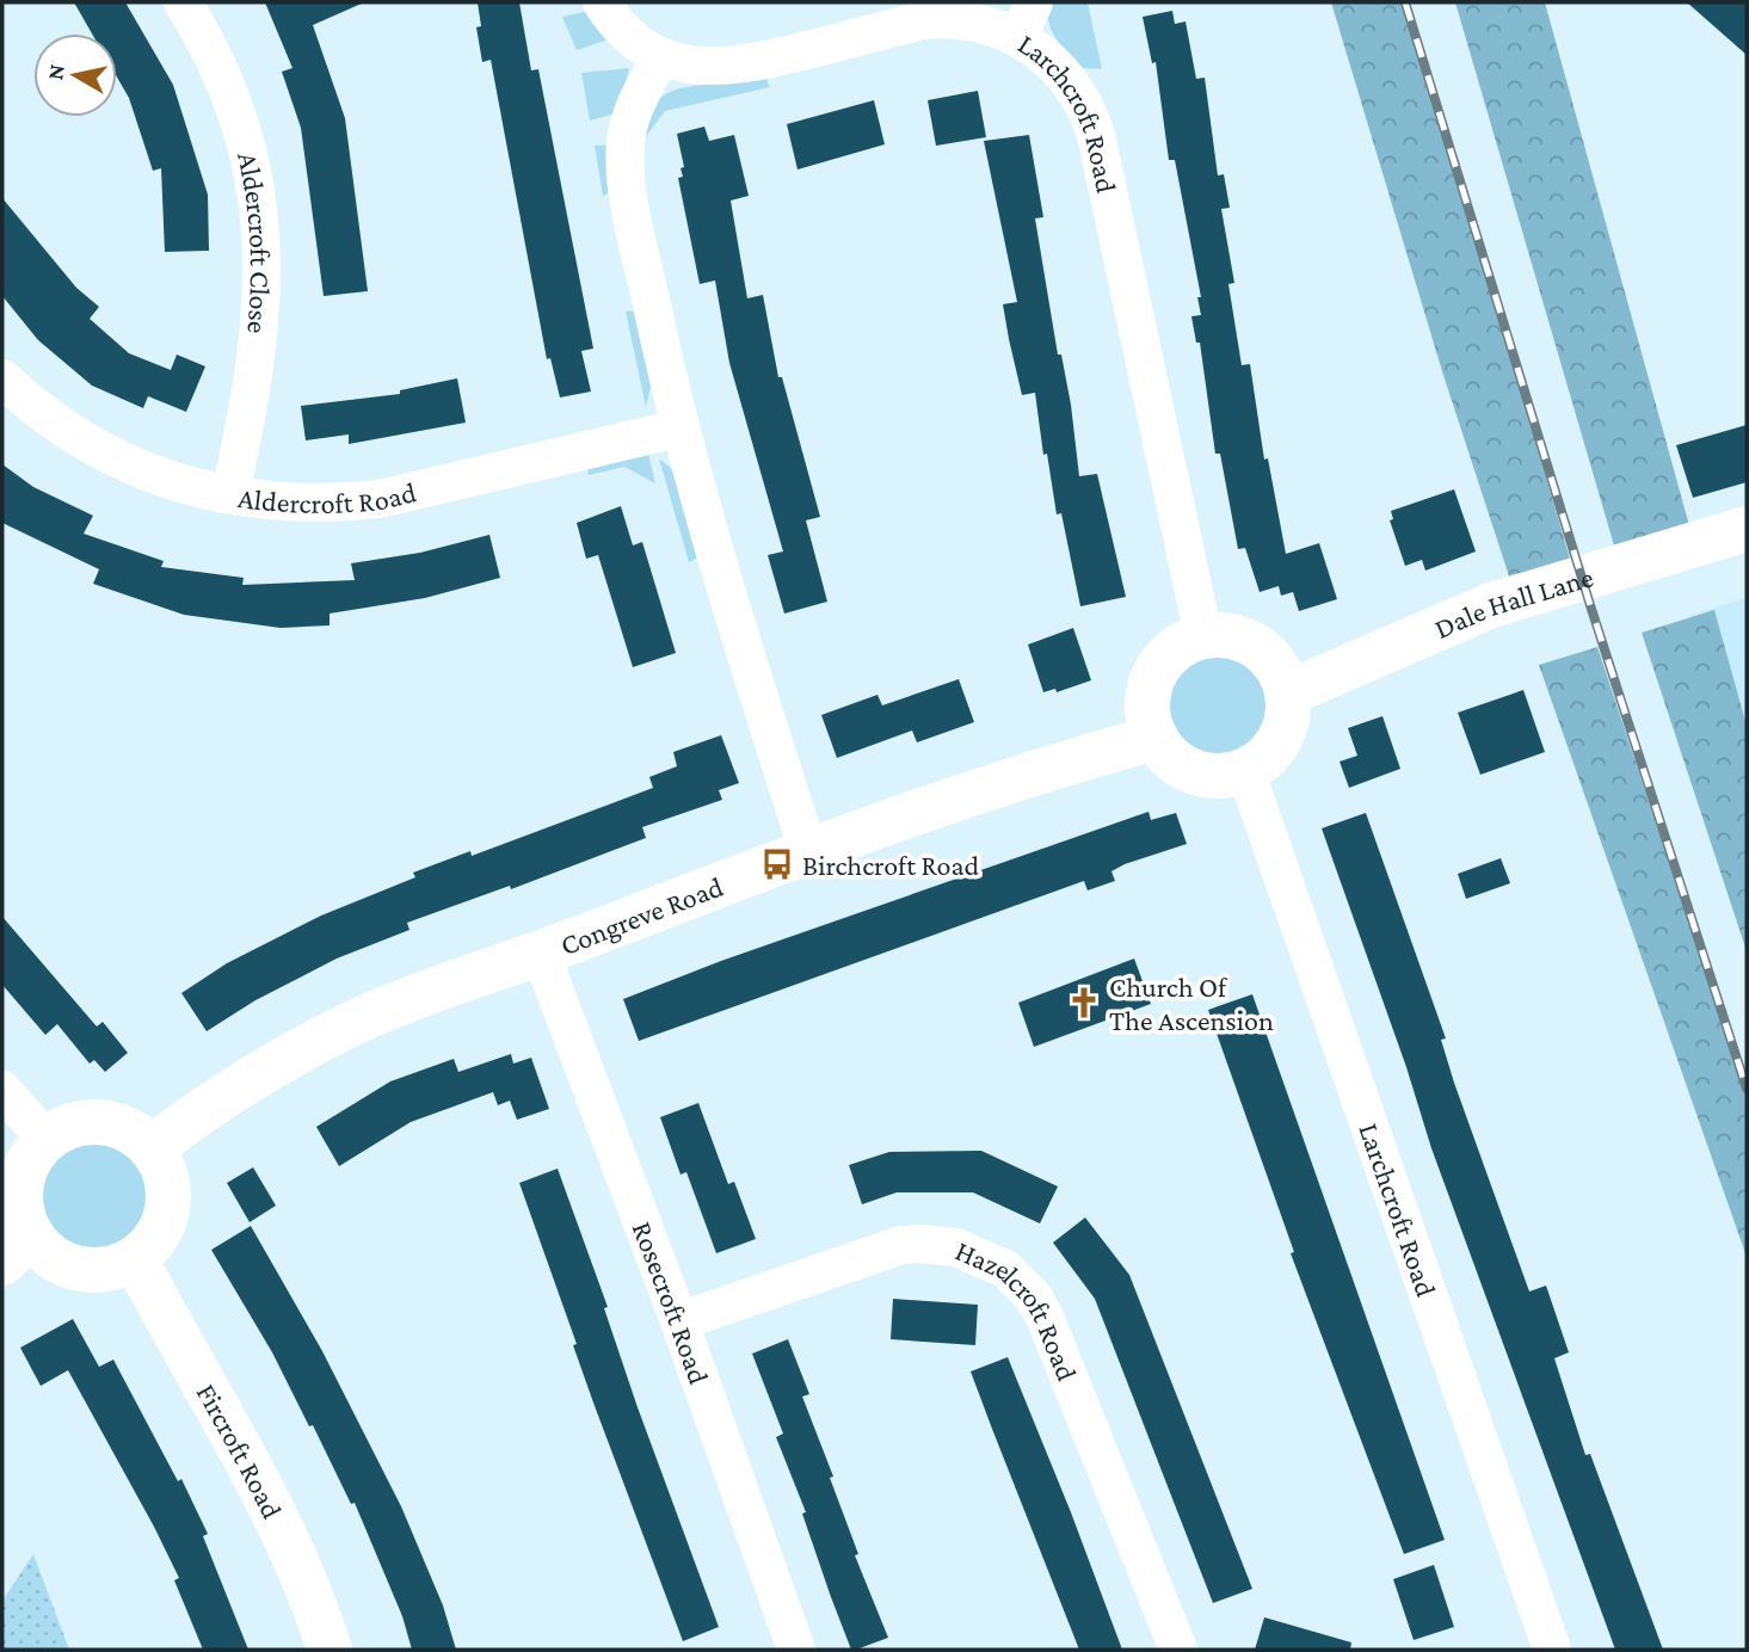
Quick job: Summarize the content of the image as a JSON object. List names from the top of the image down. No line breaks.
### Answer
{"streets":{"street":["Larchcroft Road","Aldercroft Close","Aldercroft Road","Dale Hall Lane","Congreve Road","Rosecroft Road","Hazelcroft Road","Fircroft Road"]},"crossings":[["Larchcroft Road","Dale Hall Lane"],["Larchcroft Road","Congreve Road"],["Aldercroft Close","Aldercroft Road"],["Dale Hall Lane","Congreve Road"],["Congreve Road","Rosecroft Road"],["Congreve Road","Fircroft Road"],["Rosecroft Road","Hazelcroft Road"]],"places":{"bus stop":["Birchcroft Road"],"church":["Church Of The Ascension"]},"north":"left"}
